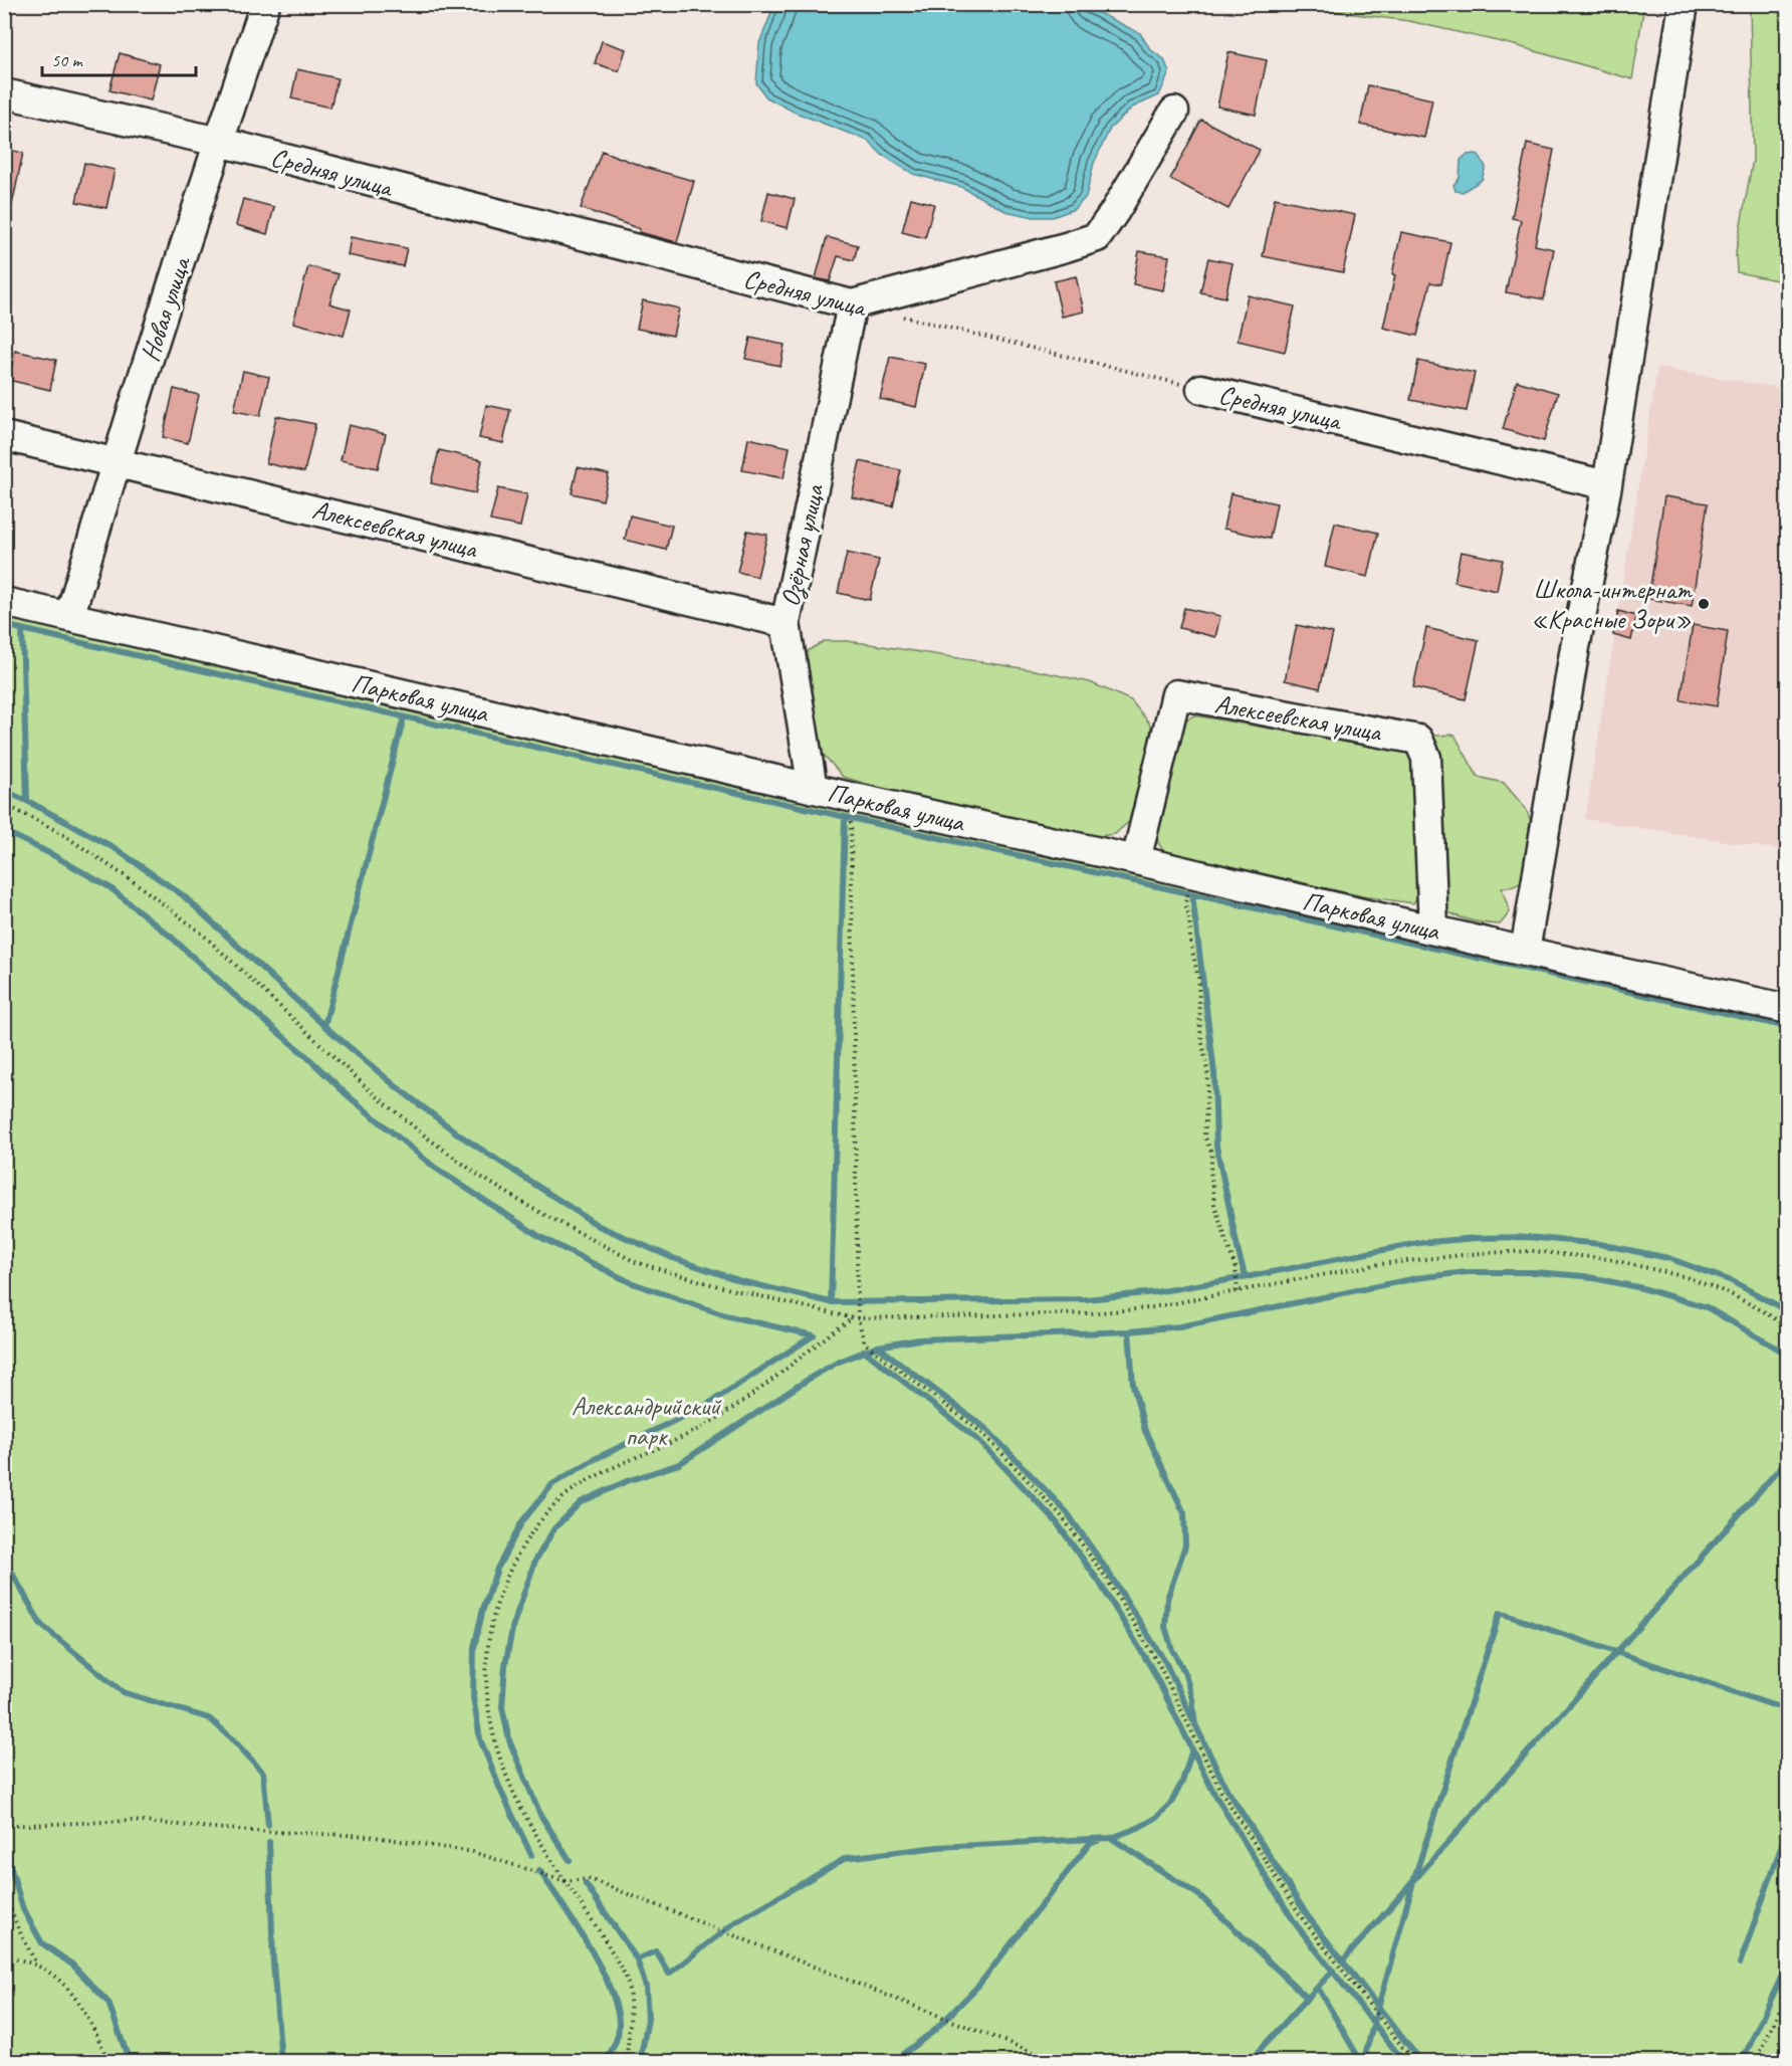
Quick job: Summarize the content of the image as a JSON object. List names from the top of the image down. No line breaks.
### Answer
{"streets":{"street":["Средняя улица","Новая улица","Алексеевская улица","Озёрная улица","Парковая улица"]},"crossings":[["Средняя улица","Новая улица"],["Средняя улица","Озёрная улица"],["Новая улица","Алексеевская улица"],["Новая улица","Парковая улица"],["Алексеевская улица","Озёрная улица"],["Алексеевская улица","Парковая улица"],["Озёрная улица","Парковая улица"]],"parks":["Александрийский парк"],"places":["Школа-интернат «Красные Зори»"],"scale_bar":"50 m"}
